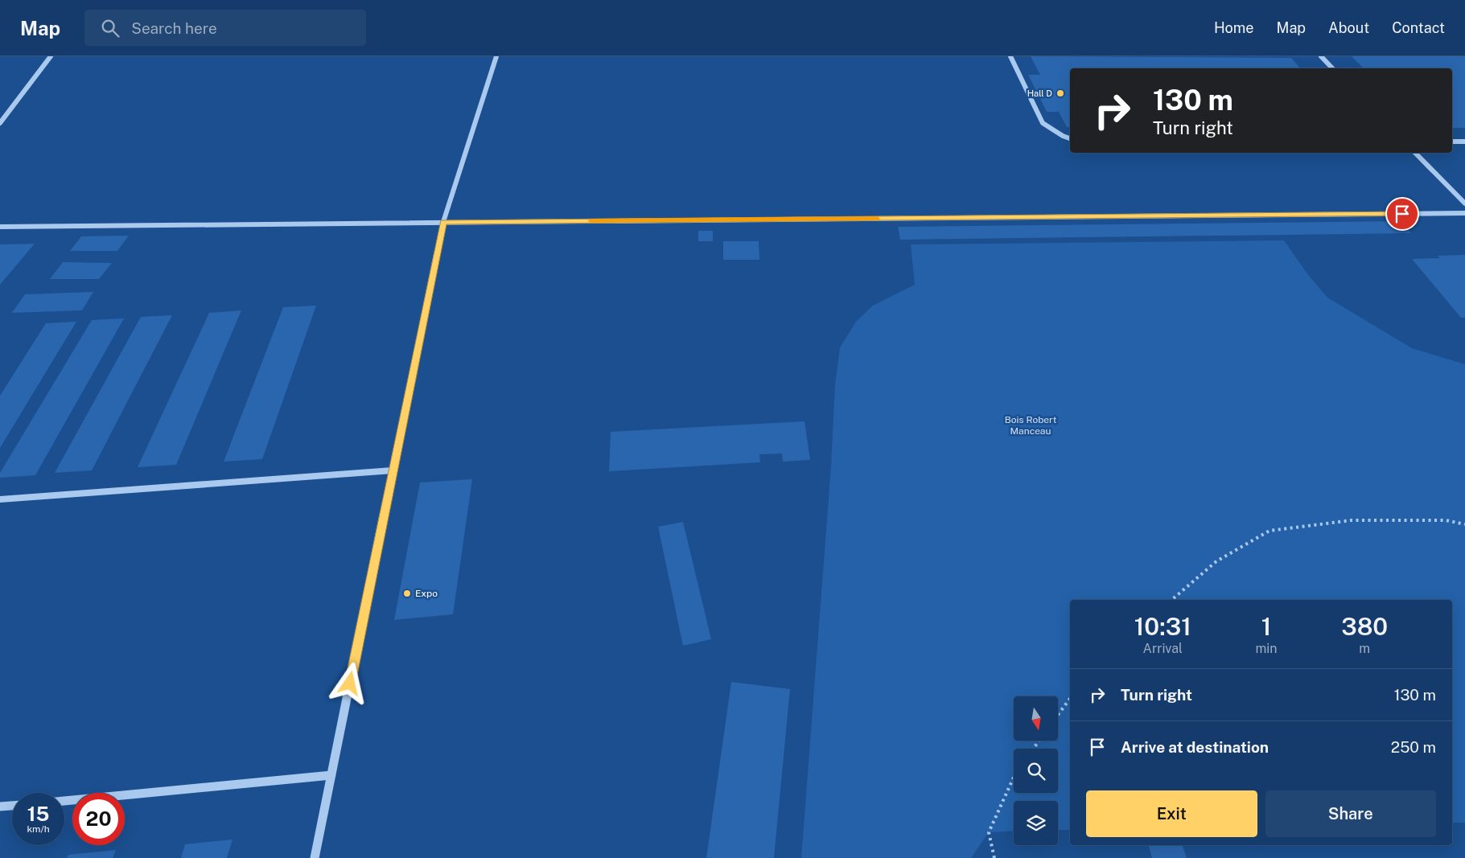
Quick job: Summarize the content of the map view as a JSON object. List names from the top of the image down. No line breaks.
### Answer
{"parks":["Bois Robert Manceau"],"places":["Hall D","Expo"],"north":"bottom","page":{"header":"Map","search":"Search here","nav":["Home","Map","About","Contact"],"turn":["130 m","Turn right"],"eta":["10:31","Arrival","1","min","380","m"],"list":[{"name":"Turn right","value":"130 m"},{"name":"Arrive at destination","value":"250 m"}],"buttons":["Exit","Share"],"speed":"15 km/h","limit":"20"}}
